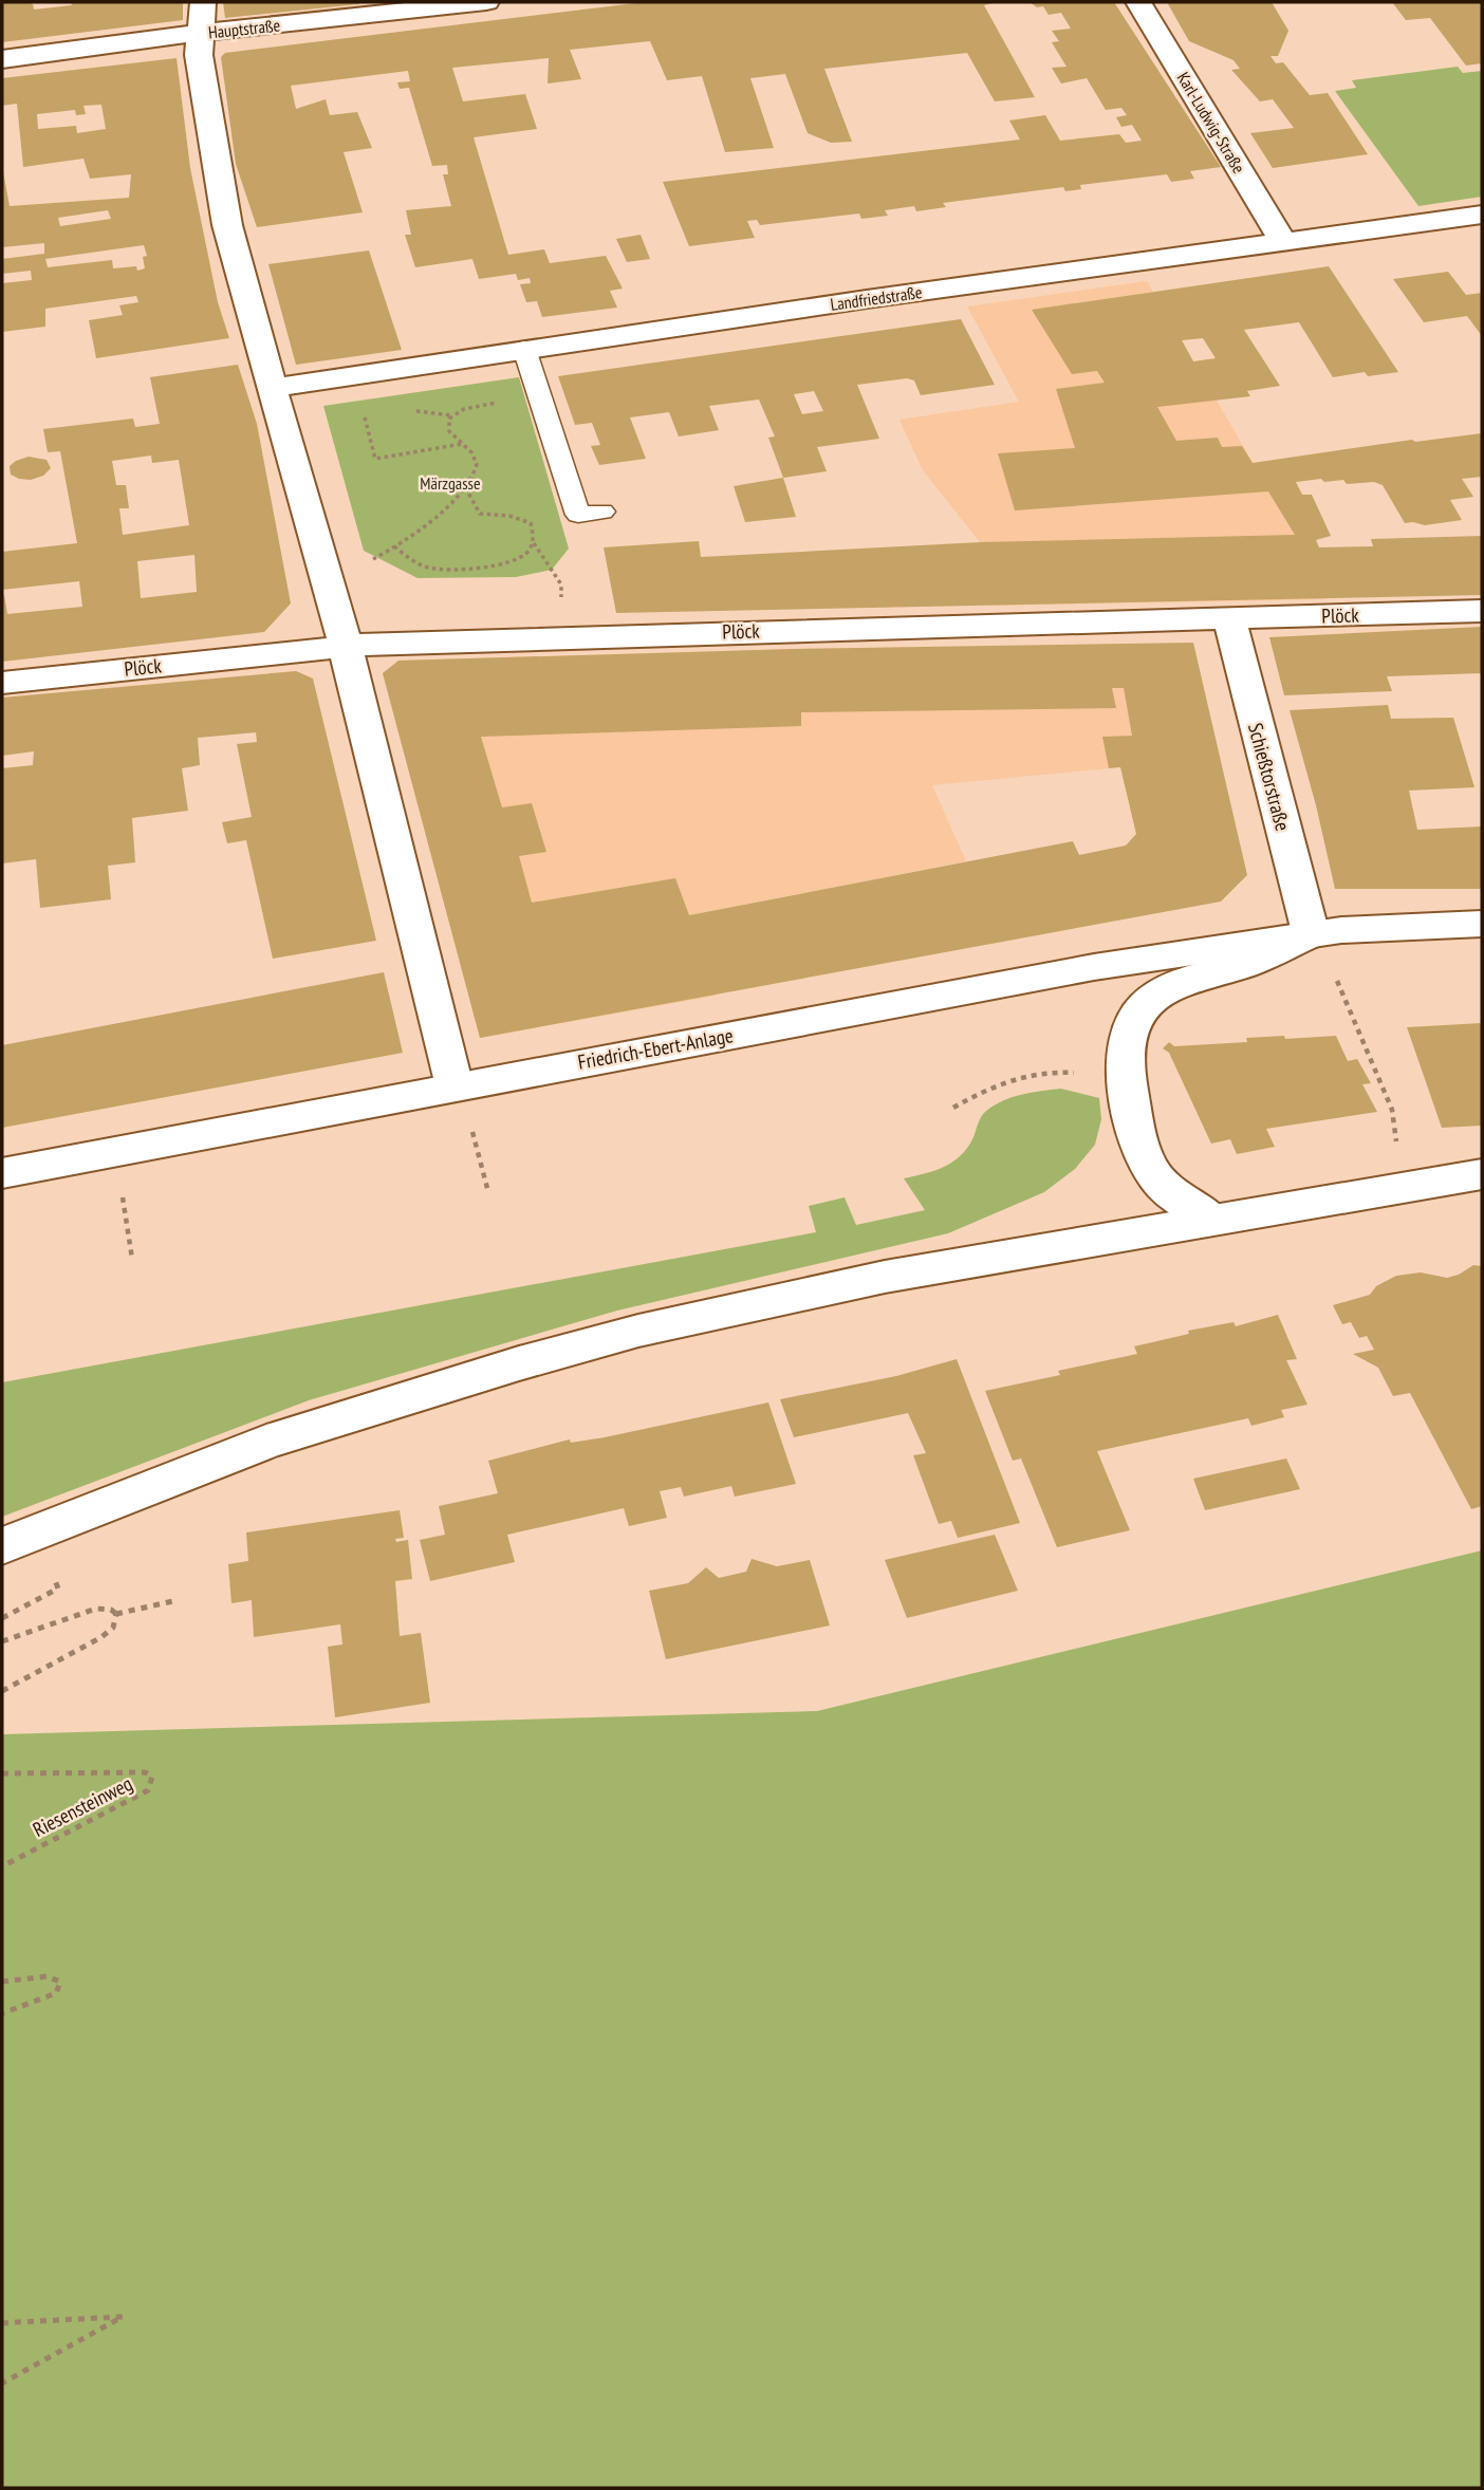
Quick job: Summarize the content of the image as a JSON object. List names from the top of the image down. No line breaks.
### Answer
{"streets":{"street":["Hauptstraße","Karl-Ludwig-Straße","Landfriedstraße","Plöck","Schießtorstraße","Friedrich-Ebert-Anlage"],"path":["Riesensteinweg"]},"crossings":[["Karl-Ludwig-Straße","Landfriedstraße"],["Plöck","Schießtorstraße"],["Schießtorstraße","Friedrich-Ebert-Anlage"]],"parks":["Märzgasse"]}
